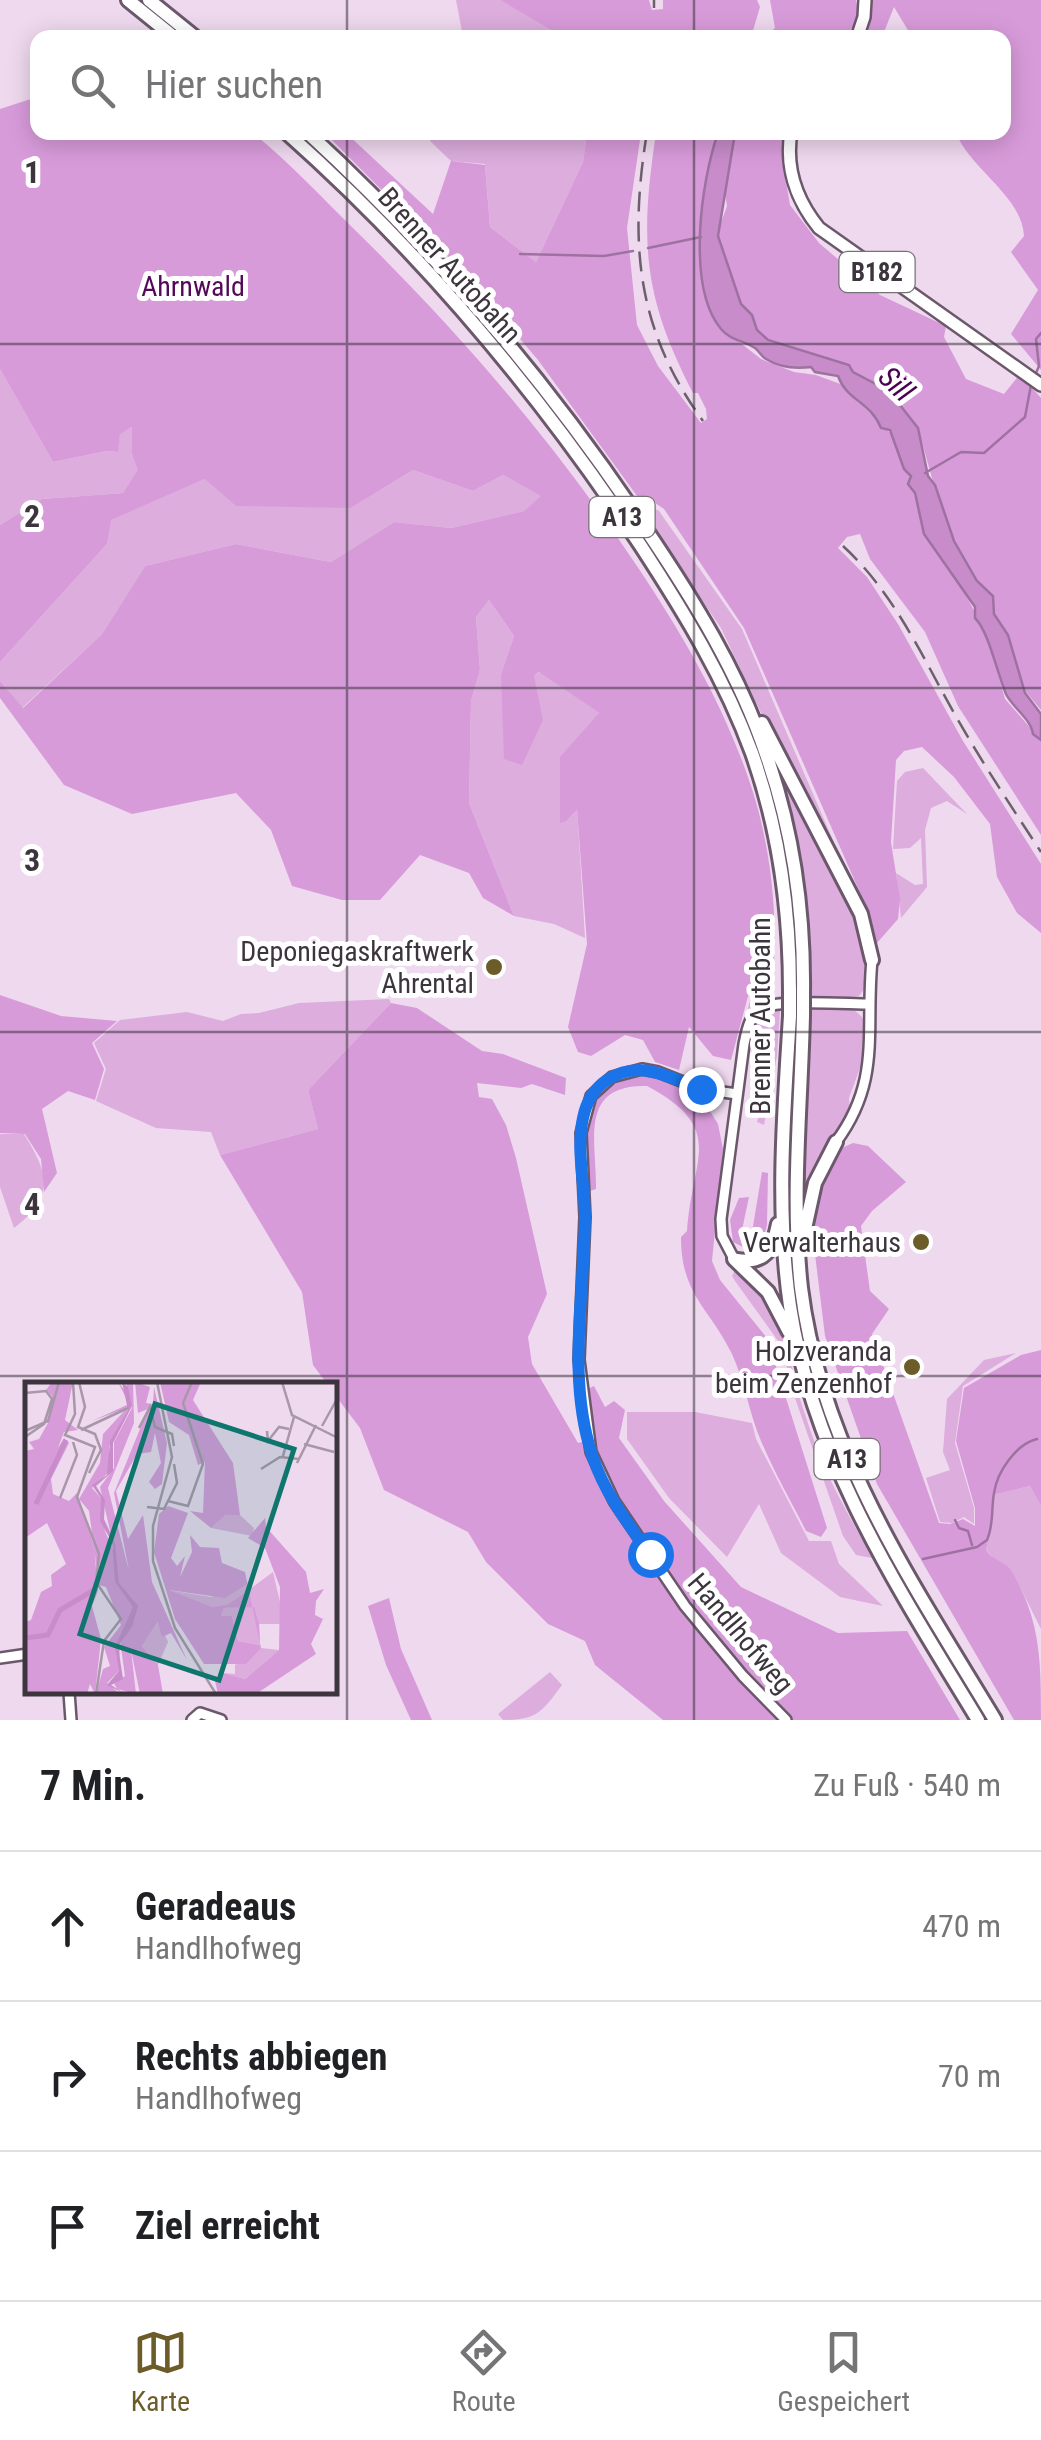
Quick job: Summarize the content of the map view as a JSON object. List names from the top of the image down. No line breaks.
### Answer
{"streets":{"highway":["Brenner Autobahn","A13"],"main road":["B182"],"street":["Handlhofweg"]},"water":["Sill"],"parks":["Ahrnwald"],"places":["Deponiegaskraftwerk Ahrental","Verwalterhaus","Holzveranda beim Zenzenhof"],"page":{"search":"Hier suchen","heading":["7 Min.","Zu Fuß · 540 m"],"list":[["Geradeaus","Handlhofweg","470 m"],["Rechts abbiegen","Handlhofweg","70 m"],"Ziel erreicht"],"nav":["Karte","Route","Gespeichert"]},"grid":{"rows":["1","2","3","4"]}}
